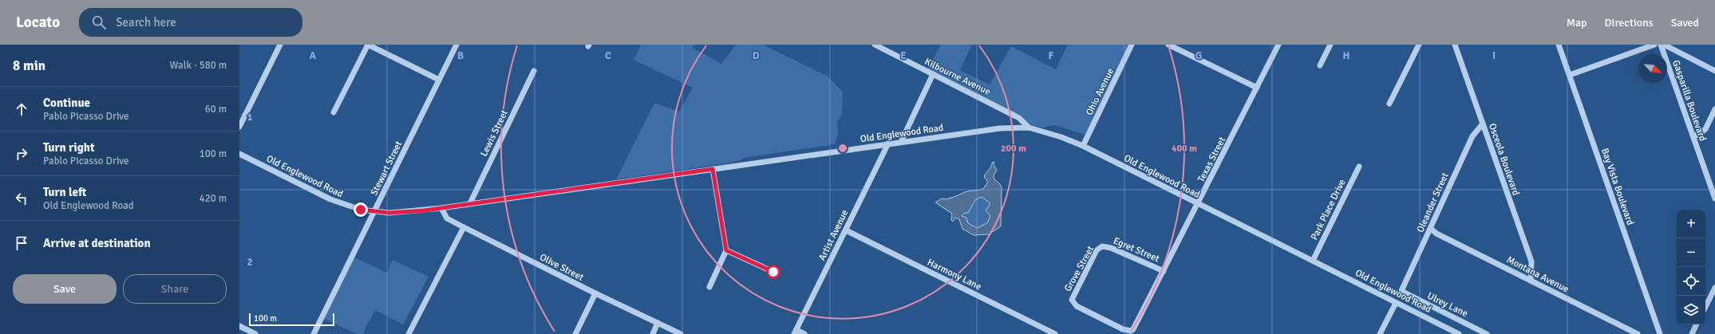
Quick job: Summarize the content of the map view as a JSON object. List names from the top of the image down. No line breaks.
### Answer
{"streets":{"street":["Kilbourne Avenue","Ohio Avenue","Gasparilla Boulevard","Lewis Street","Old Englewood Road","Texas Street","Osceola Boulevard","Stewart Street","Bay Vista Boulevard","Oleander Street","Park Place Drive","Artist Avenue","Egret Street","Olive Street","Grove Street","Harmony Lane","Montana Avenue","Ulrey Lane"]},"crossings":[["Kilbourne Avenue","Old Englewood Road"],["Ohio Avenue","Old Englewood Road"],["Lewis Street","Old Englewood Road"],["Old Englewood Road","Texas Street"],["Old Englewood Road","Stewart Street"],["Old Englewood Road","Park Place Drive"],["Old Englewood Road","Artist Avenue"],["Old Englewood Road","Olive Street"],["Texas Street","Egret Street"],["Texas Street","Grove Street"],["Osceola Boulevard","Oleander Street"],["Osceola Boulevard","Montana Avenue"],["Oleander Street","Montana Avenue"],["Oleander Street","Ulrey Lane"],["Artist Avenue","Harmony Lane"],["Egret Street","Grove Street"]],"scale_bar":"100 m","north":"bottom right","page":{"header":"Locato","search":"Search here","nav":["Map","Directions","Saved"],"heading":["8 min","Walk · 580 m"],"list":[["Continue","Pablo Picasso Drive","60 m"],["Turn right","Pablo Picasso Drive","100 m"],["Turn left","Old Englewood Road","420 m"],"Arrive at destination"],"map_buttons":["+","−"],"buttons":["Save","Share"],"scale":"100 m"},"grid":{"columns":["A","B","C","D","E","F","G","H","I"],"rows":["1","2"]},"rings":["200 m","400 m"]}
